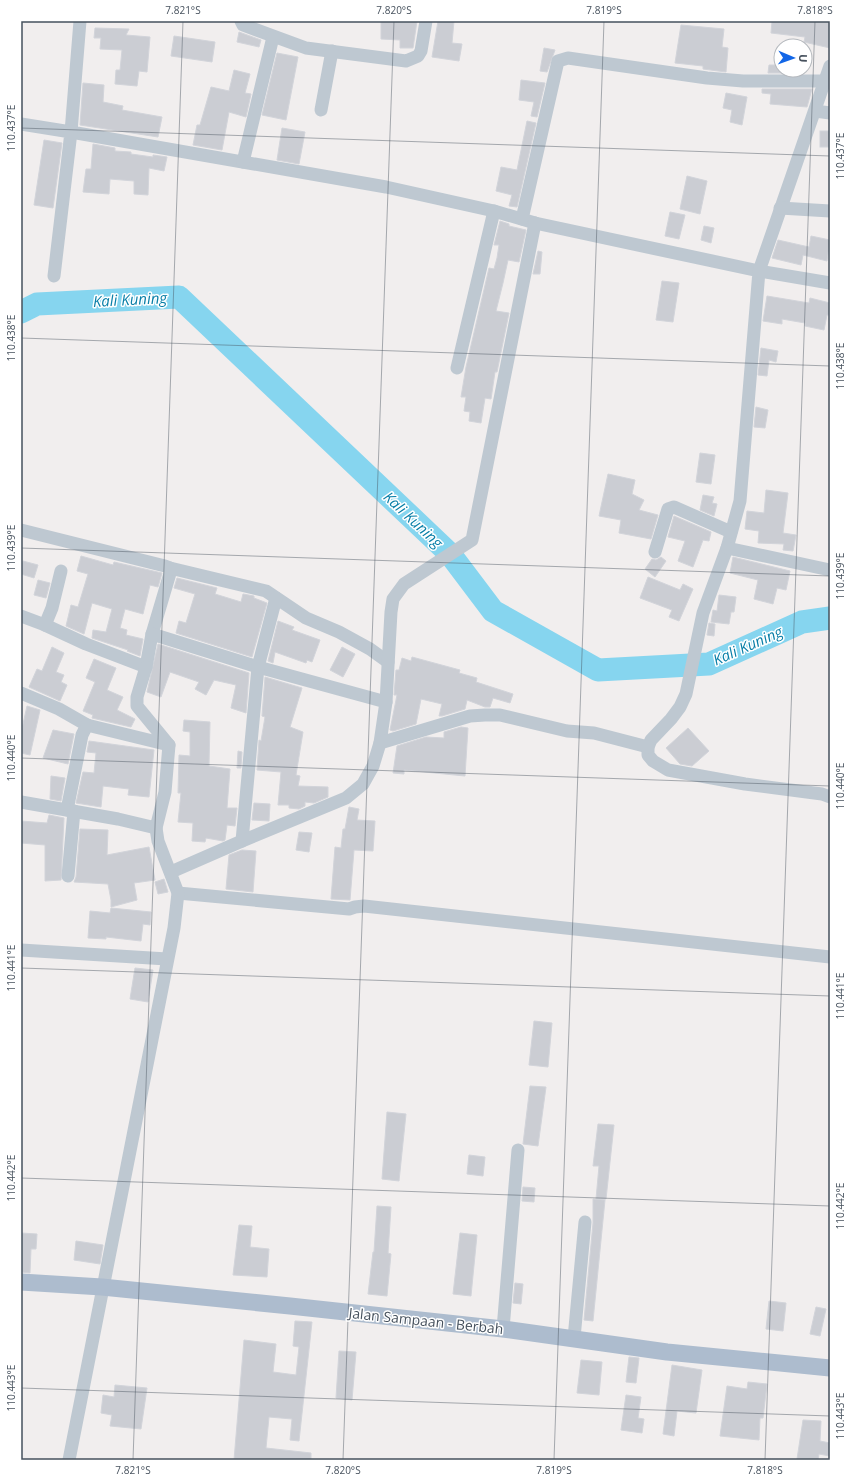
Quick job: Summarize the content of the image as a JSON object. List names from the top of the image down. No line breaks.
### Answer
{"streets":{"main road":["Jalan Sampaan - Berbah"]},"water":["Kali Kuning"],"north":"right","coordinates":["7.821°S","7.820°S","7.819°S","7.818°S","110.437°E","110.438°E","110.439°E","110.440°E","110.441°E","110.442°E","110.443°E"]}
